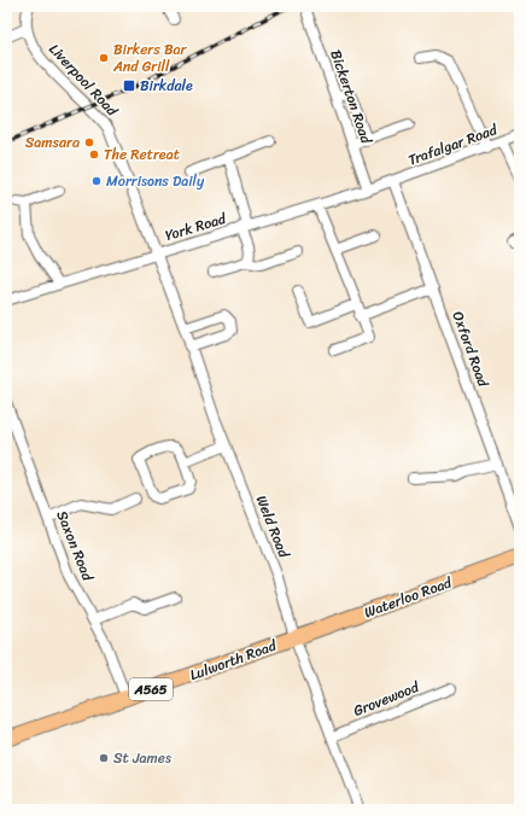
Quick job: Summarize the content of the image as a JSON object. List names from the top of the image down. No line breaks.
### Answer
{"streets":{"highway":["Waterloo Road","Lulworth Road","A565"],"street":["Liverpool Road","Bickerton Road","Trafalgar Road","York Road","Oxford Road","Weld Road","Saxon Road","Grovewood"]},"crossings":[["Liverpool Road","York Road"],["Liverpool Road","Weld Road"],["Bickerton Road","York Road"],["Trafalgar Road","York Road"],["Trafalgar Road","Oxford Road"],["York Road","Oxford Road"],["York Road","Weld Road"],["Weld Road","Waterloo Road"],["Weld Road","Lulworth Road"],["Weld Road","Grovewood"],["Saxon Road","Lulworth Road"],["Waterloo Road","Lulworth Road"]],"places":{"other":["Birkers Bar And Grill","Samsara","The Retreat","Morrisons Daily","St James"],"transit":["Birkdale"]}}
